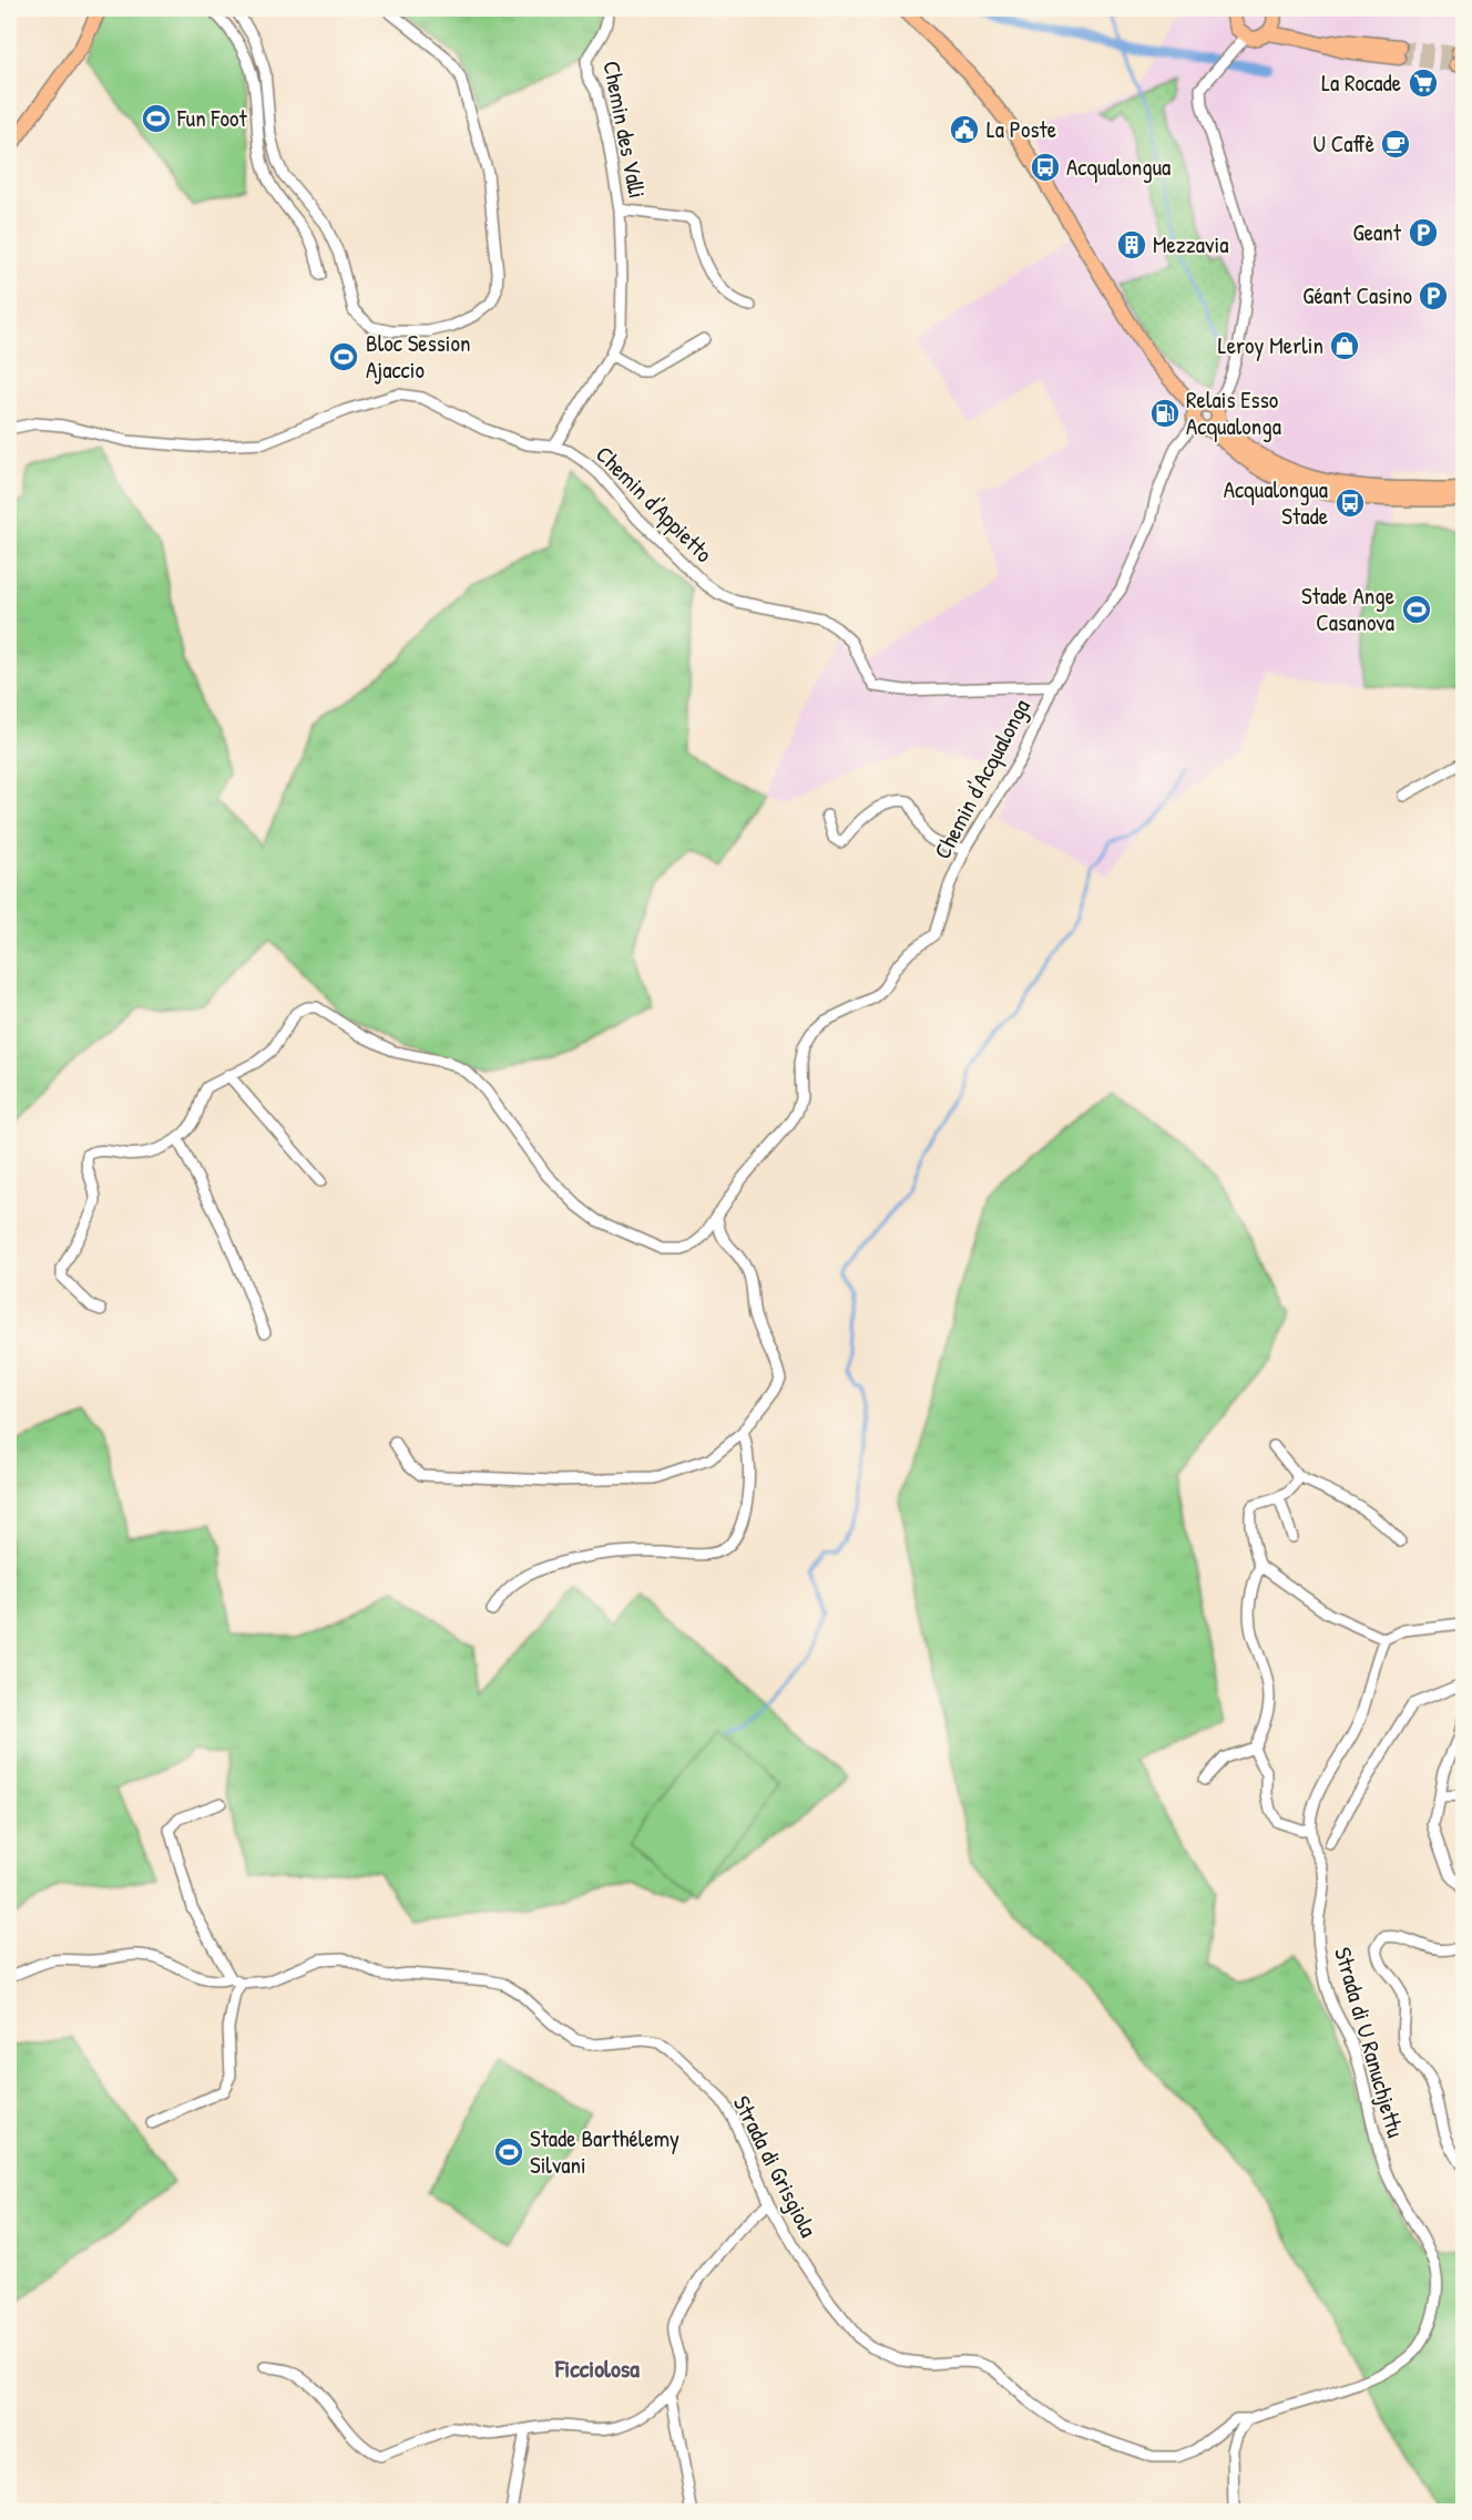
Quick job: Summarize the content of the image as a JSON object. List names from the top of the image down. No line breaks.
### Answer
{"streets":{"street":["Chemin des Valli","Chemin d'Appietto","Chemin d'Acqualonga","Strada di U Ranuchjettu","Strada di Grisgiola"]},"crossings":[["Chemin des Valli","Chemin d'Appietto"],["Chemin d'Appietto","Chemin d'Acqualonga"],["Strada di U Ranuchjettu","Strada di Grisgiola"]],"districts":["Ficciolosa"],"places":{"supermarket":["La Rocade"],"sports":["Fun Foot","Bloc Session Ajaccio","Stade Ange Casanova","Stade Barthélemy Silvani"],"public building":["La Poste"],"cafe":["U Caffè"],"bus stop":["Acqualongua","Acqualongua Stade"],"parking":["Geant","Géant Casino"],"building":["Mezzavia"],"shop":["Leroy Merlin"],"fuel station":["Relais Esso Acqualonga"]}}
